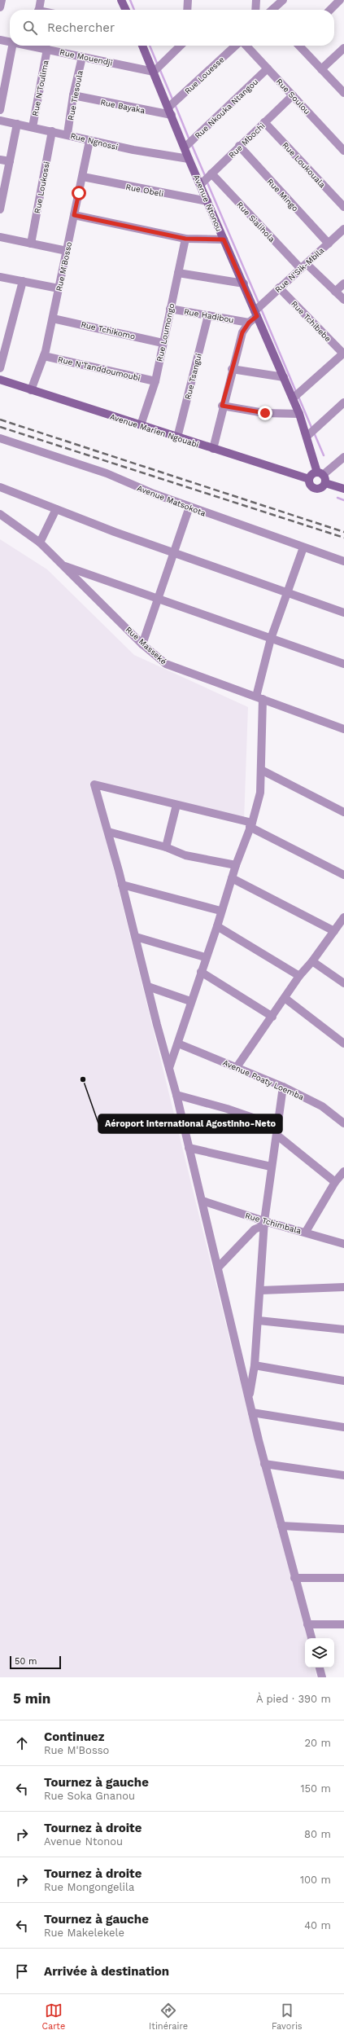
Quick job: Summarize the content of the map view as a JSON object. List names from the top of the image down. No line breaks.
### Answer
{"streets":{"street":["Rue Mouendji","Rue Louesse","Rue N'Toulima","Rue Tiesoula","Rue Soulou","Rue Bayaka","Rue Nkouka Ntangou","Rue Mbochi","Rue Ngnossi","Rue Loukouala","Rue Loukossi","Rue Obeli","Rue Mingo","Avenue Ntonou","Rue Sialihola","Rue M'Bosso","Rue N'Sik-Mbila","Rue Hadibou","Rue Tchibebe","Rue Tchikomo","Rue Loumongo","Rue N'Tanddoumoubi","Rue Tsangui","Avenue Marien Ngouabi","Avenue Matsokota","Rue Masseké","Avenue Poaty Loemba","Rue Tchimbala"]},"crossings":[["Rue Mouendji","Rue N'Toulima"],["Rue Mouendji","Rue Tiesoula"],["Rue Mouendji","Avenue Ntonou"],["Rue Louesse","Rue Bayaka"],["Rue Louesse","Avenue Ntonou"],["Rue N'Toulima","Rue Ngnossi"],["Rue Tiesoula","Rue Bayaka"],["Rue Tiesoula","Rue Ngnossi"],["Rue Soulou","Rue Nkouka Ntangou"],["Rue Soulou","Rue Mbochi"],["Rue Bayaka","Avenue Ntonou"],["Rue Nkouka Ntangou","Avenue Ntonou"],["Rue Mbochi","Rue Loukouala"],["Rue Mbochi","Rue Mingo"],["Rue Mbochi","Avenue Ntonou"],["Rue Mbochi","Rue Sialihola"],["Rue Ngnossi","Rue Loukossi"],["Rue Ngnossi","Avenue Ntonou"],["Rue Ngnossi","Rue M'Bosso"],["Rue Obeli","Avenue Ntonou"],["Rue Obeli","Rue M'Bosso"],["Rue Mingo","Rue N'Sik-Mbila"],["Avenue Ntonou","Rue N'Sik-Mbila"],["Rue Sialihola","Rue N'Sik-Mbila"],["Rue M'Bosso","Rue Tchikomo"],["Rue M'Bosso","Rue N'Tanddoumoubi"],["Rue M'Bosso","Avenue Marien Ngouabi"],["Rue N'Sik-Mbila","Rue Hadibou"],["Rue N'Sik-Mbila","Rue Tchibebe"],["Rue Hadibou","Rue Loumongo"],["Rue Hadibou","Rue Tsangui"],["Rue Tchikomo","Rue Loumongo"],["Rue Loumongo","Rue N'Tanddoumoubi"],["Rue Loumongo","Avenue Marien Ngouabi"],["Rue Tsangui","Avenue Marien Ngouabi"]],"places":["Aéroport International Agostinho-Neto"],"scale_bar":"50 m","page":{"search":"Rechercher","scale":"50 m","heading":["5 min","À pied · 390 m"],"list":[["Continuez","Rue M'Bosso","20 m"],["Tournez à gauche","Rue Soka Gnanou","150 m"],["Tournez à droite","Avenue Ntonou","80 m"],["Tournez à droite","Rue Mongongelila","100 m"],["Tournez à gauche","Rue Makelekele","40 m"],"Arrivée à destination"],"nav":["Carte","Itinéraire","Favoris"]}}
